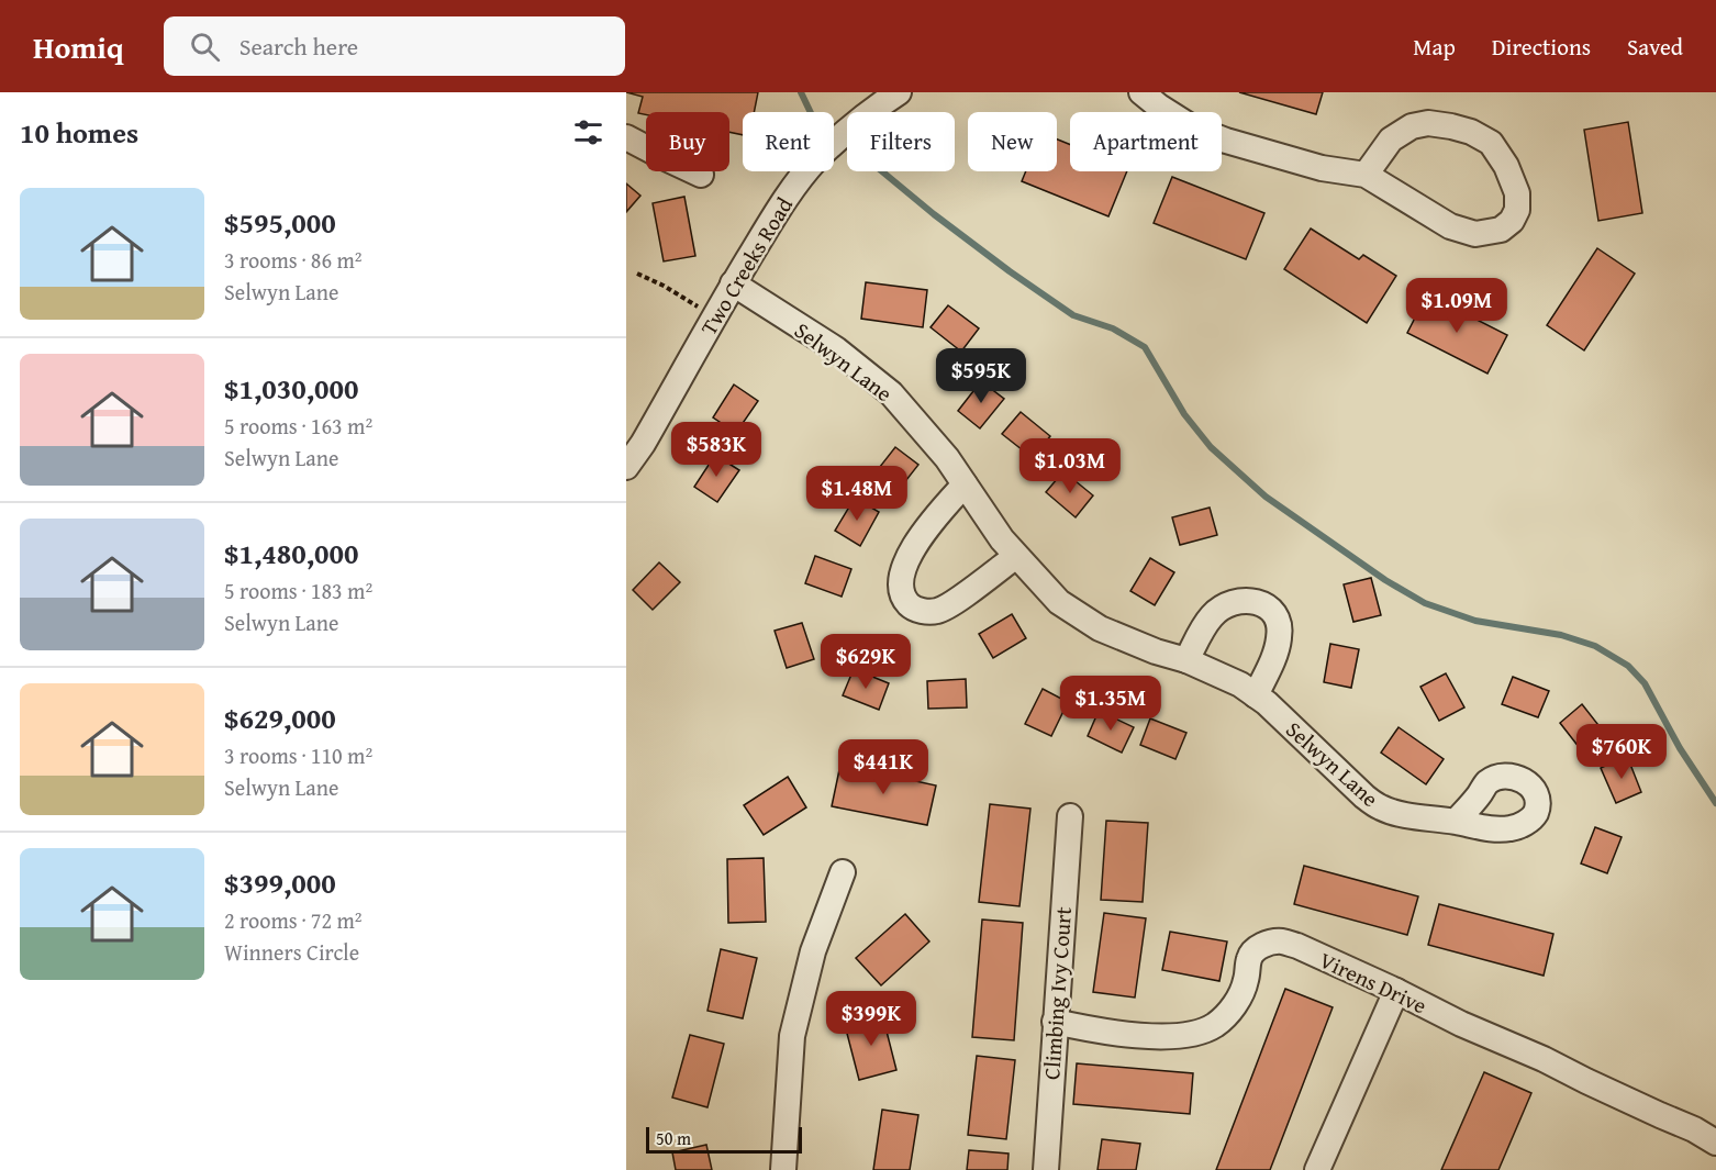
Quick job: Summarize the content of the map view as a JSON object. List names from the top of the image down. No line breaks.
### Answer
{"streets":{"street":["Two Creeks Road","Selwyn Lane","Virens Drive","Climbing Ivy Court"]},"crossings":[["Two Creeks Road","Selwyn Lane"],["Virens Drive","Climbing Ivy Court"]],"scale_bar":"50 m","page":{"header":"Homiq","search":"Search here","nav":["Map","Directions","Saved"],"heading":"10 homes","chip":["Buy","Rent","Filters","New","Apartment"],"list":[{"name":"$595,000","note":"3 rooms · 86 m² · Selwyn Lane"},{"name":"$1,030,000","note":"5 rooms · 163 m² · Selwyn Lane"},{"name":"$1,480,000","note":"5 rooms · 183 m² · Selwyn Lane"},{"name":"$629,000","note":"3 rooms · 110 m² · Selwyn Lane"},{"name":"$399,000","note":"2 rooms · 72 m² · Winners Circle"}],"price":["$1.09M","$595K","$583K","$1.03M","$1.48M","$629K","$1.35M","$760K","$441K","$399K"],"scale":"50 m"}}
